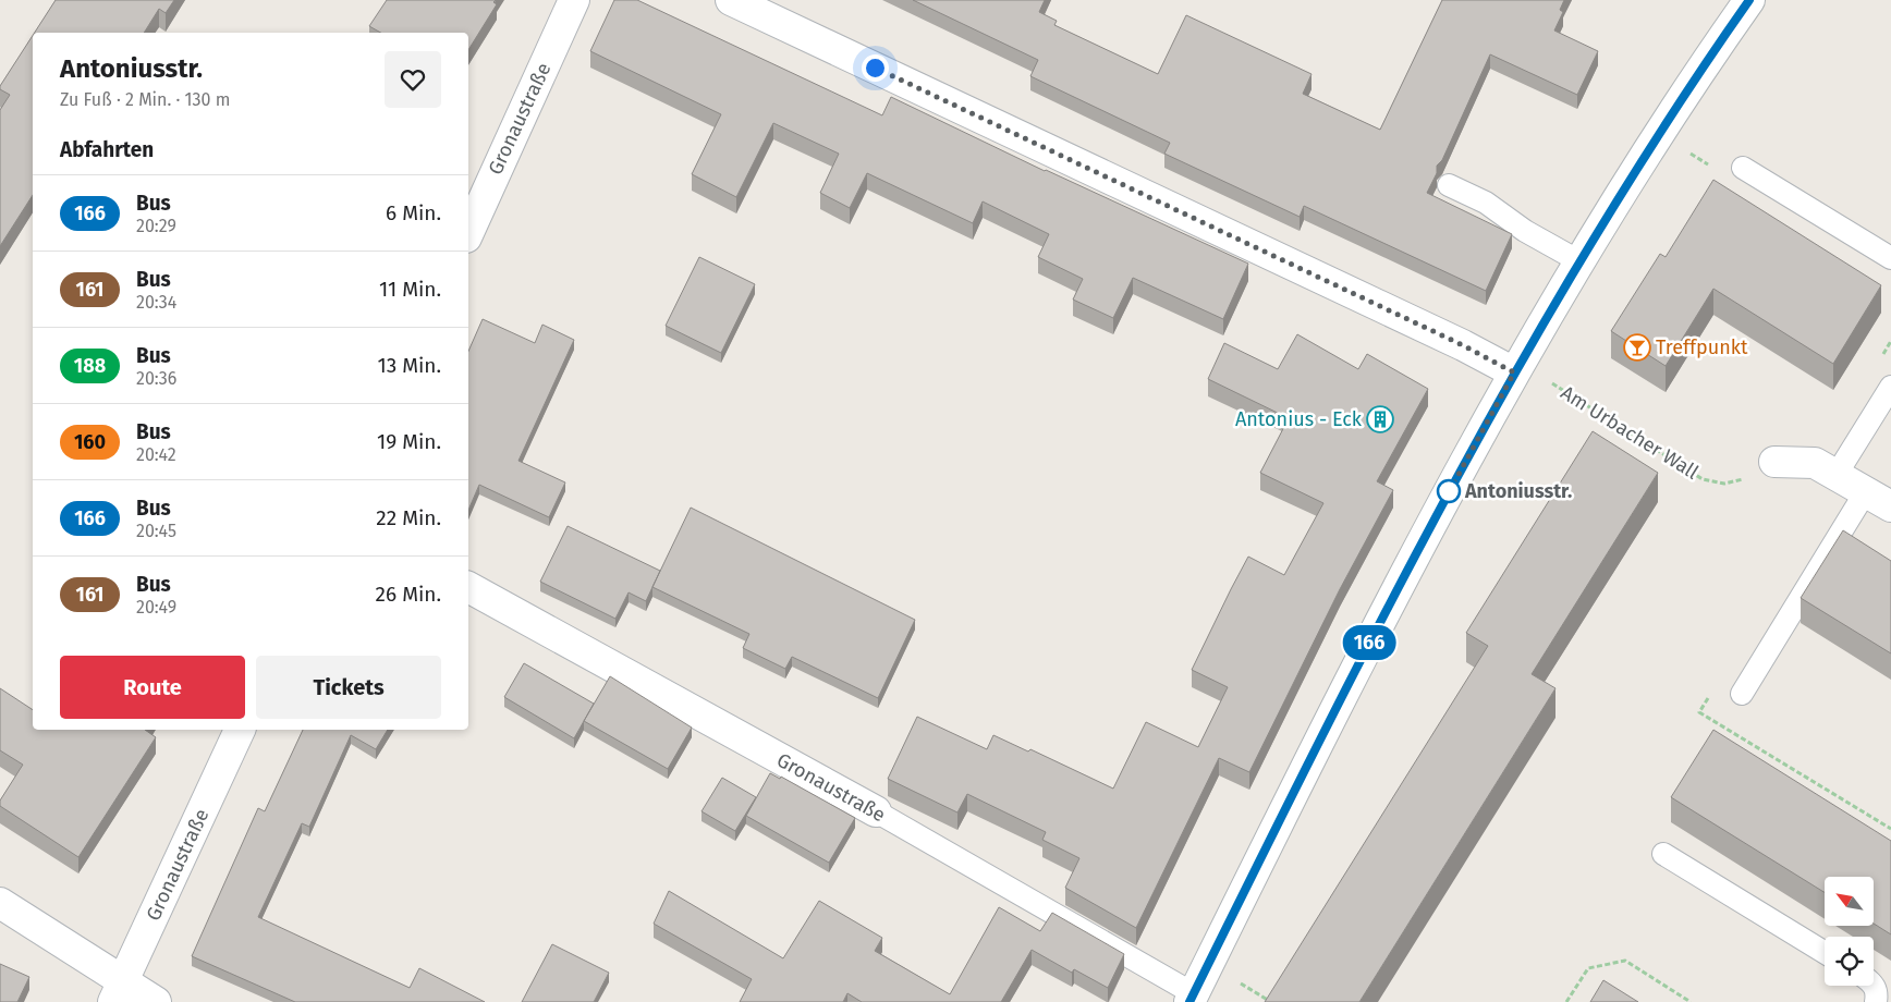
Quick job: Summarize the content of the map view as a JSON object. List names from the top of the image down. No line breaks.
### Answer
{"streets":{"street":["Gronaustraße"],"path":["Am Urbacher Wall"]},"places":{"bar":["Treffpunkt"],"building":["Antonius - Eck"],"other":["Antoniusstr."]},"lines":["bus line 166"],"north":"top left","page":{"on_map":"166","heading":[["Antoniusstr.","Zu Fuß · 2 Min. · 130 m"],"Abfahrten"],"list":[{"mark":"166","name":"Bus","note":"20:29","value":"6 Min."},{"mark":"161","name":"Bus","note":"20:34","value":"11 Min."},{"mark":"188","name":"Bus","note":"20:36","value":"13 Min."},{"mark":"160","name":"Bus","note":"20:42","value":"19 Min."},{"mark":"166","name":"Bus","note":"20:45","value":"22 Min."},{"mark":"161","name":"Bus","note":"20:49","value":"26 Min."}],"buttons":["Route","Tickets"]}}
